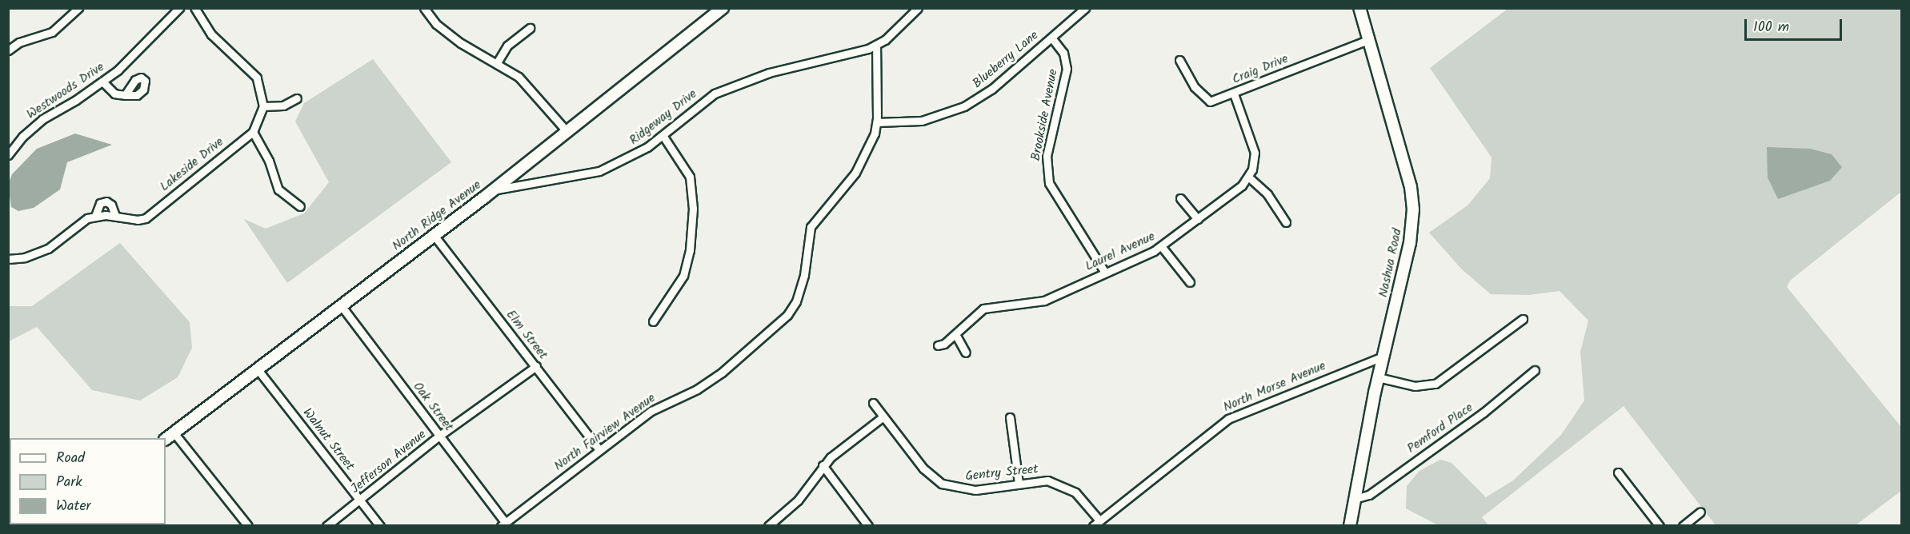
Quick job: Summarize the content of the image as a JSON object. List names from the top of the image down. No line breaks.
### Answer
{"streets":{"street":["Blueberry Lane","Craig Drive","Westwoods Drive","Brookside Avenue","Ridgeway Drive","Lakeside Drive","North Ridge Avenue","Laurel Avenue","Nashua Road","Elm Street","North Morse Avenue","Oak Street","Pemford Place","North Fairview Avenue","Walnut Street","Jefferson Avenue","Gentry Street"]},"crossings":[["Blueberry Lane","Brookside Avenue"],["Blueberry Lane","North Fairview Avenue"],["Craig Drive","Nashua Road"],["Brookside Avenue","Laurel Avenue"],["Ridgeway Drive","North Ridge Avenue"],["Ridgeway Drive","North Fairview Avenue"],["North Ridge Avenue","Elm Street"],["North Ridge Avenue","Oak Street"],["North Ridge Avenue","Walnut Street"],["Nashua Road","North Morse Avenue"],["Nashua Road","Pemford Place"],["Elm Street","North Fairview Avenue"],["Elm Street","Jefferson Avenue"],["North Morse Avenue","Gentry Street"],["Oak Street","North Fairview Avenue"],["Oak Street","Jefferson Avenue"],["Walnut Street","Jefferson Avenue"]],"legend":["Road","Park","Water"],"scale_bar":"100 m"}
